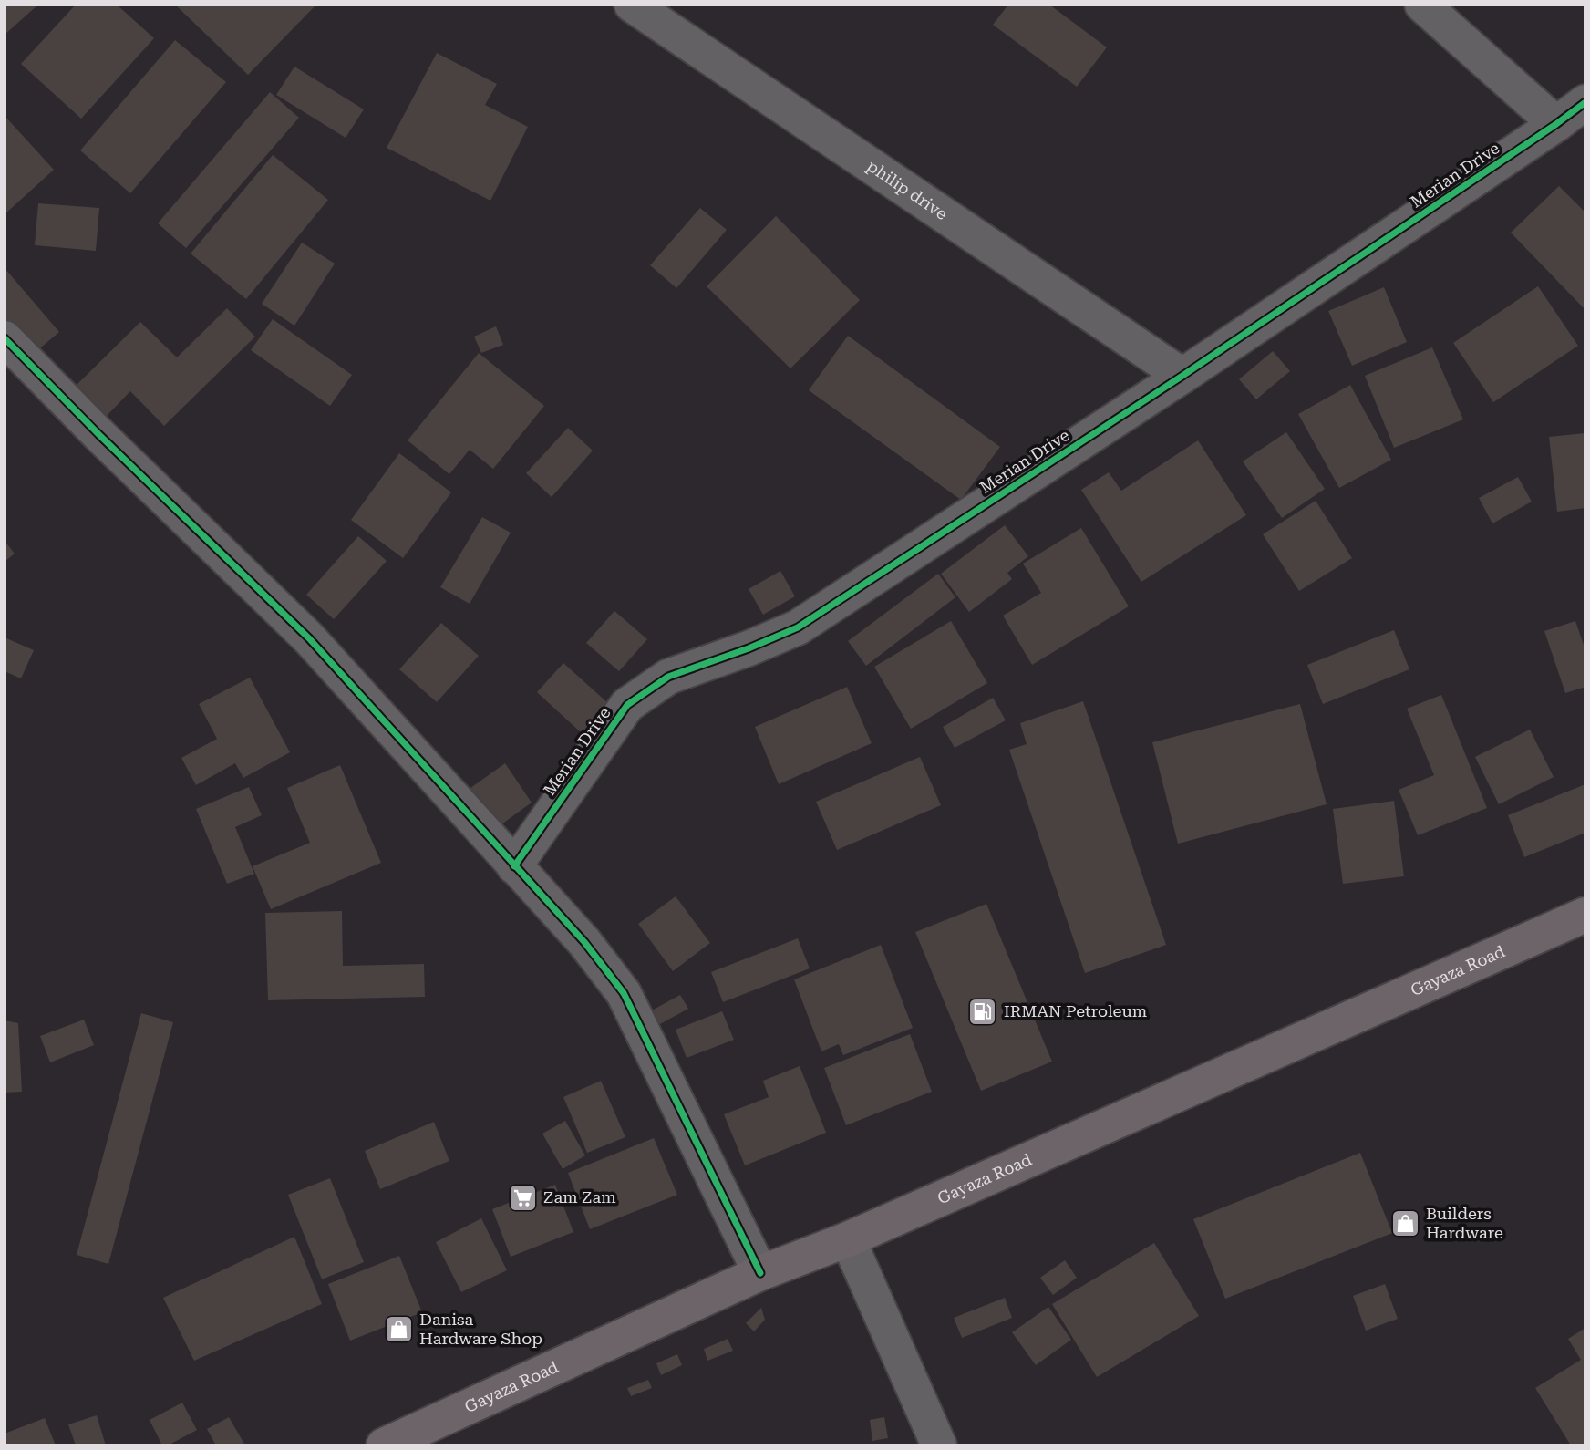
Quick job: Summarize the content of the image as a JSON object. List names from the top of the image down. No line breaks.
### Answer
{"streets":{"main road":["Gayaza Road"],"street":["Merian Drive","philip drive"]},"crossings":[["Merian Drive","philip drive"]],"places":{"fuel station":["IRMAN Petroleum"],"supermarket":["Zam Zam"],"shop":["Builders Hardware","Danisa Hardware Shop"]}}
